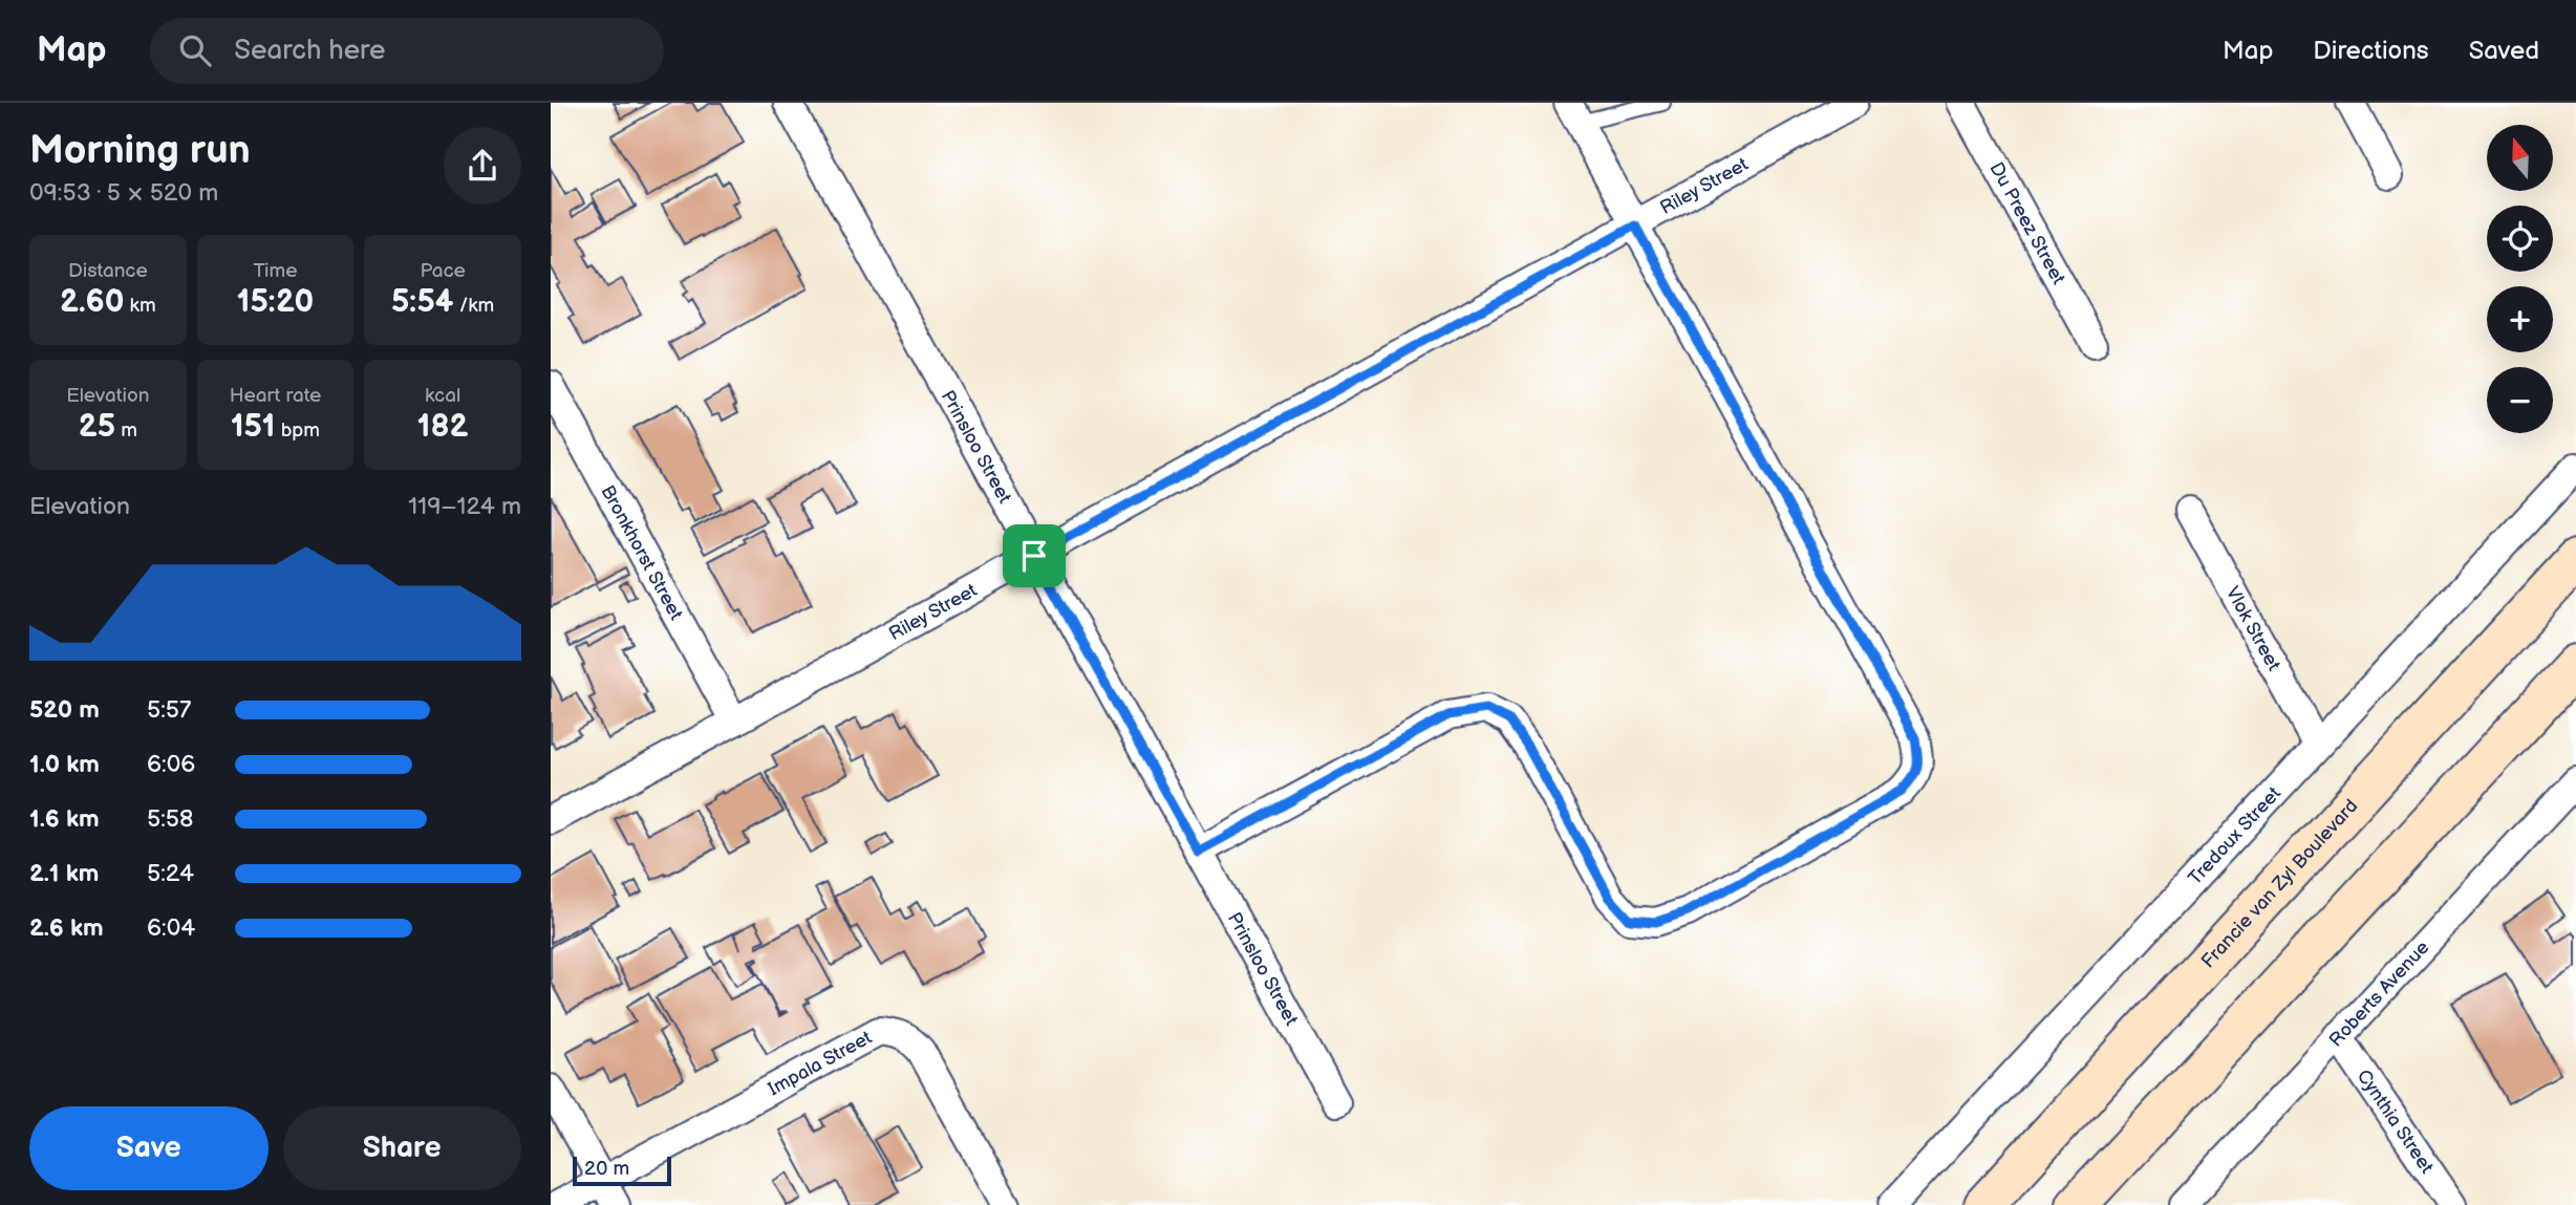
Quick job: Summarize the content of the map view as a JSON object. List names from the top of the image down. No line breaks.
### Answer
{"streets":{"main road":["Francie van Zyl Boulevard"],"street":["Riley Street","Du Preez Street","Prinsloo Street","Bronkhorst Street","Vlok Street","Tredoux Street","Roberts Avenue","Impala Street","Cynthia Street"]},"crossings":[["Riley Street","Prinsloo Street"],["Riley Street","Bronkhorst Street"],["Vlok Street","Tredoux Street"],["Roberts Avenue","Cynthia Street"]],"scale_bar":"20 m","north":"top","page":{"header":"Map","search":"Search here","nav":["Map","Directions","Saved"],"heading":["Morning run","09:53 · 5 × 520 m"],"map_buttons":["+","−"],"stats":[["Distance","2.60 km"],["Time","15:20"],["Pace","5:54 /km"],["Elevation","25 m"],["Heart rate","151 bpm"],["kcal","182"]],"chart":["Elevation","119–124 m"],"list":[{"name":"520 m","note":"5:57"},{"name":"1.0 km","note":"6:06"},{"name":"1.6 km","note":"5:58"},{"name":"2.1 km","note":"5:24"},{"name":"2.6 km","note":"6:04"}],"buttons":["Save","Share"],"scale":"20 m"}}
